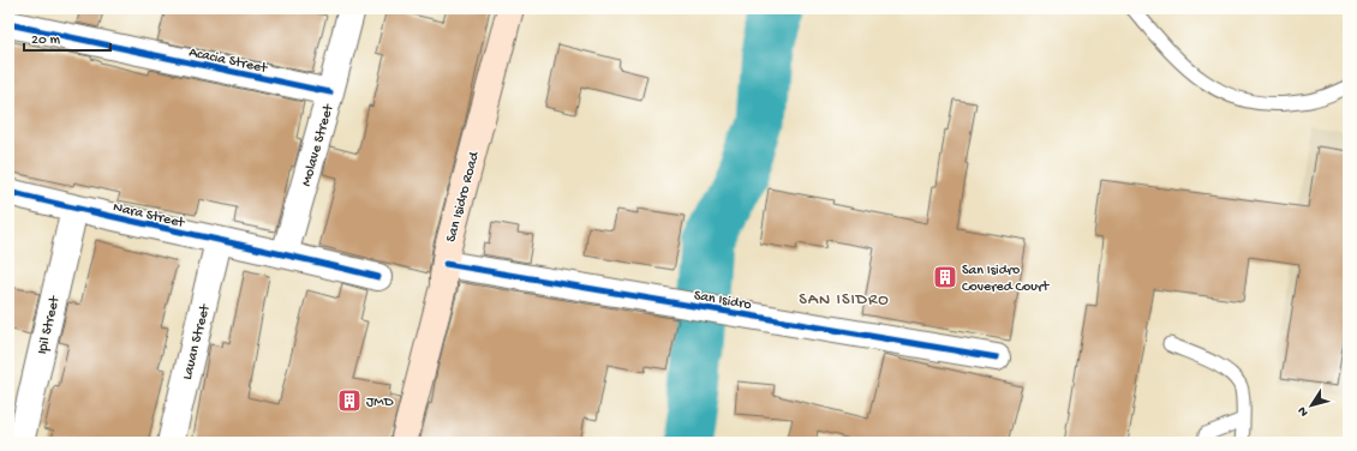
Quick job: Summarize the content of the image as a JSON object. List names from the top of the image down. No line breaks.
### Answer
{"streets":{"main road":["San Isidro Road"],"street":["Acacia Street","Molave Street","Nara Street","San Isidro","Ipil Street","Lauan Street"]},"crossings":[["Acacia Street","Molave Street"],["Molave Street","Nara Street"],["San Isidro Road","San Isidro"],["Nara Street","Ipil Street"],["Nara Street","Lauan Street"]],"districts":["SAN ISIDRO"],"places":{"building":["San Isidro Covered Court","JMD"]},"scale_bar":"20 m","north":"bottom left"}
